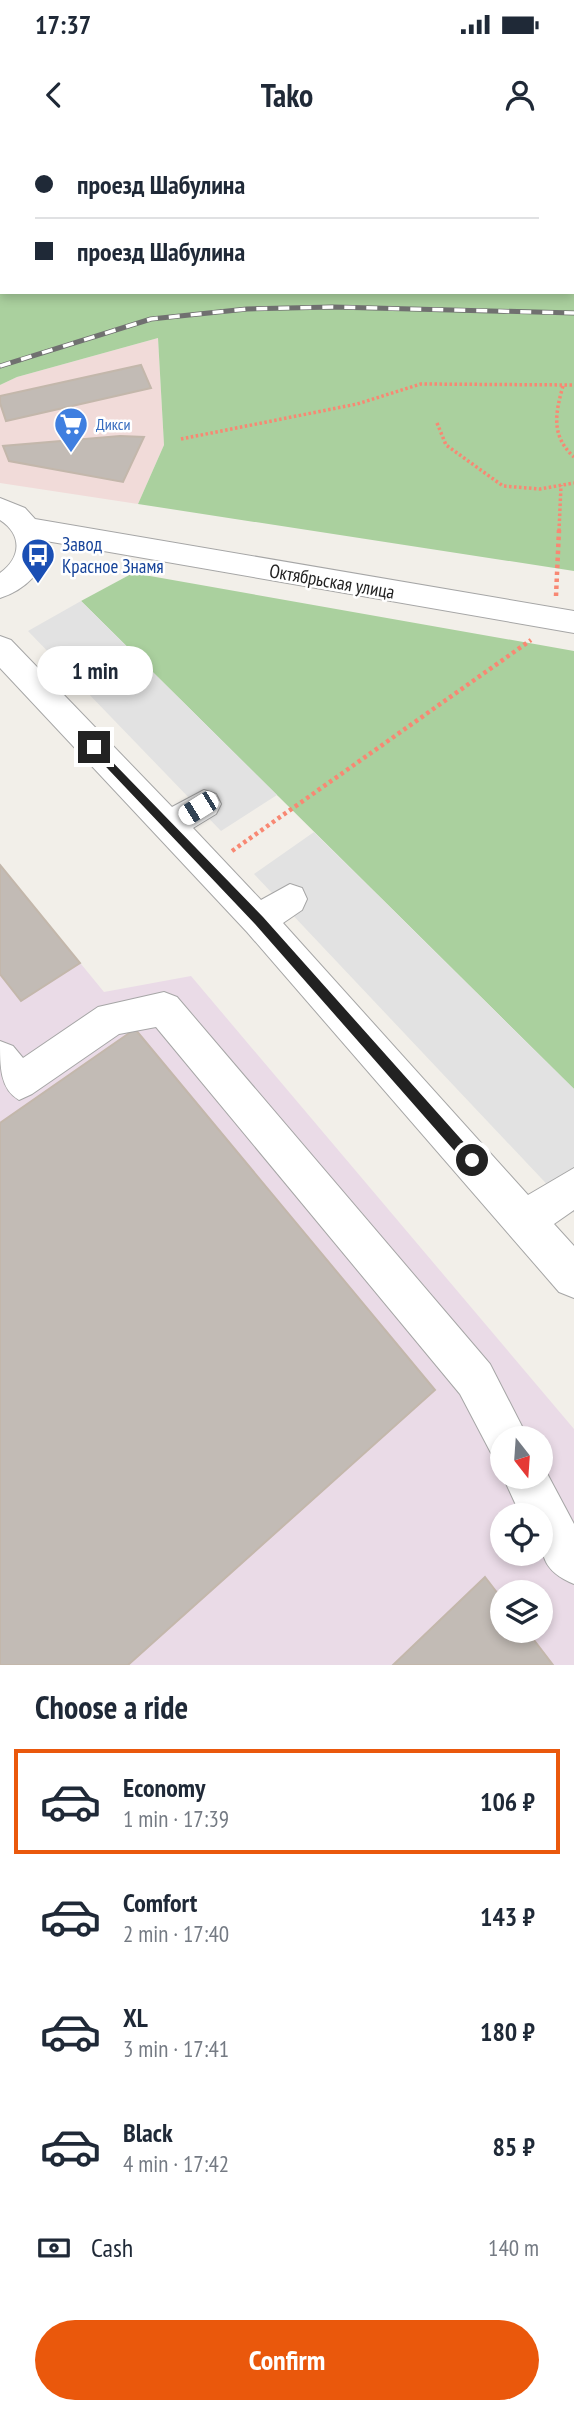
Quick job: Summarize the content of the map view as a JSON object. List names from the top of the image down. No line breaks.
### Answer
{"streets":{"street":["Октябрьская улица"]},"places":{"supermarket":["Дикси"],"bus stop":["Завод Красное Знамя"]},"north":"bottom","page":{"status":"17:37","header":"Tako","banner":["проезд Шабулина","проезд Шабулина"],"bubble":"1 min","heading":"Choose a ride","list":[{"name":"Economy","note":"1 min · 17:39","value":"106 ₽"},{"name":"Comfort","note":"2 min · 17:40","value":"143 ₽"},{"name":"XL","note":"3 min · 17:41","value":"180 ₽"},{"name":"Black","note":"4 min · 17:42","value":"85 ₽"}],"pay":["Cash","140 m"],"buttons":"Confirm"}}
